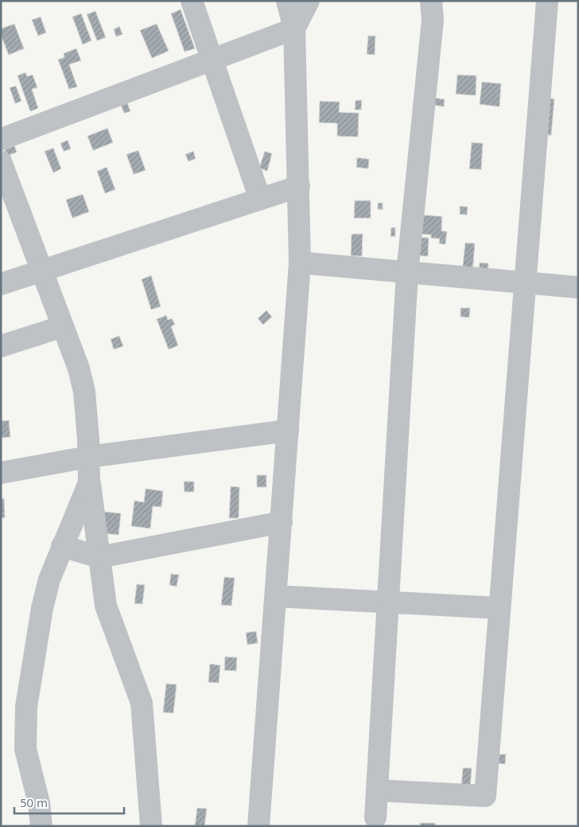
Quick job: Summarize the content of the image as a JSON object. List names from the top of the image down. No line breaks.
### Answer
{"scale_bar":"50 m"}
